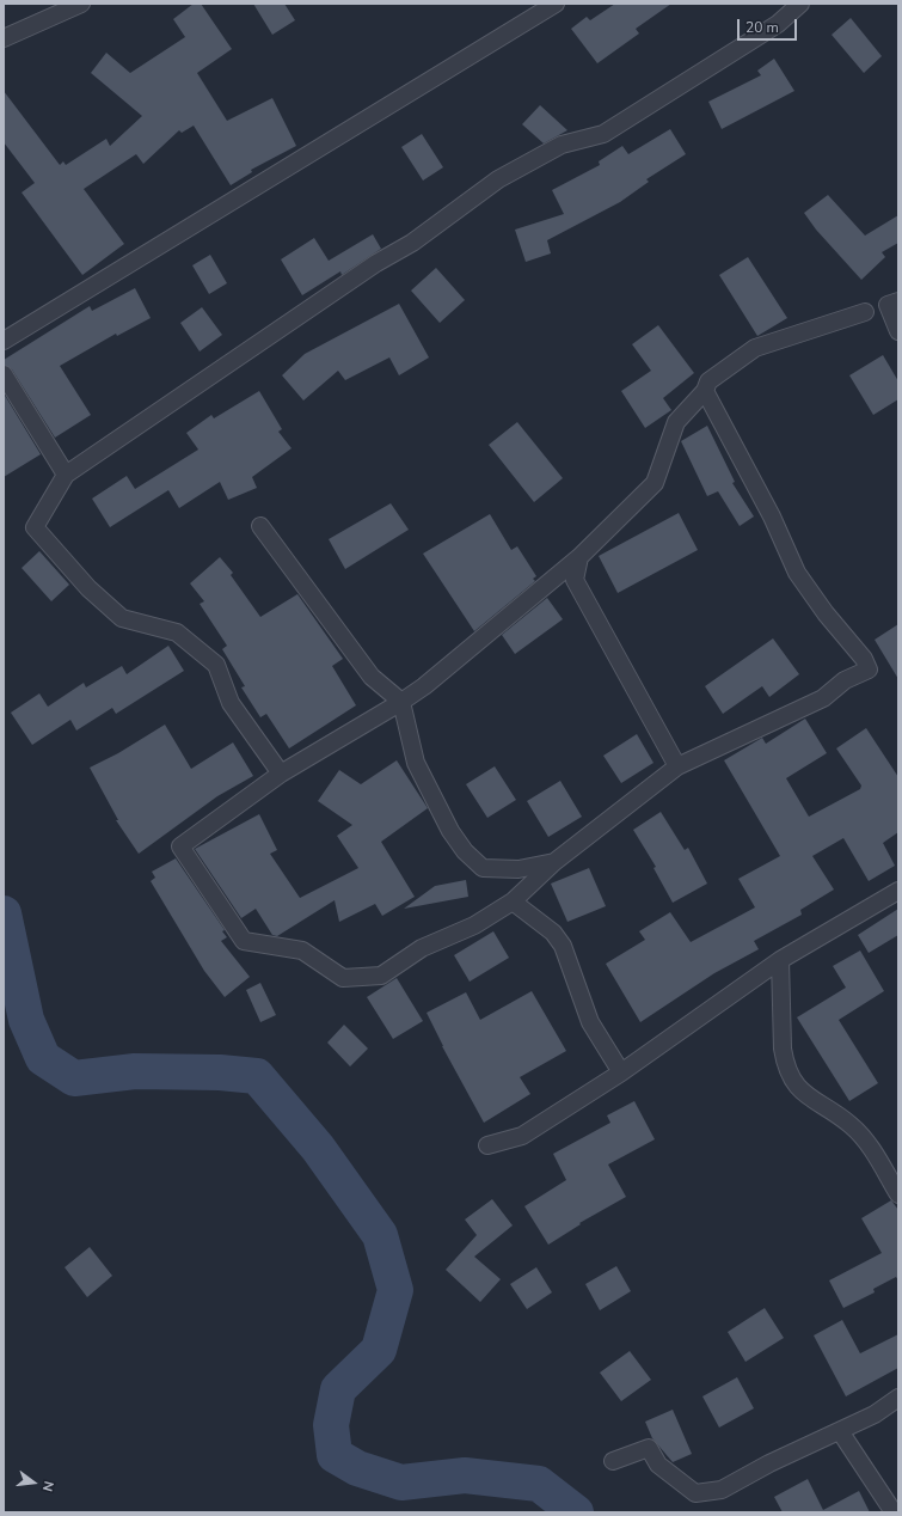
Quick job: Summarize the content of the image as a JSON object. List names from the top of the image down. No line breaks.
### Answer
{"scale_bar":"20 m","north":"right"}
